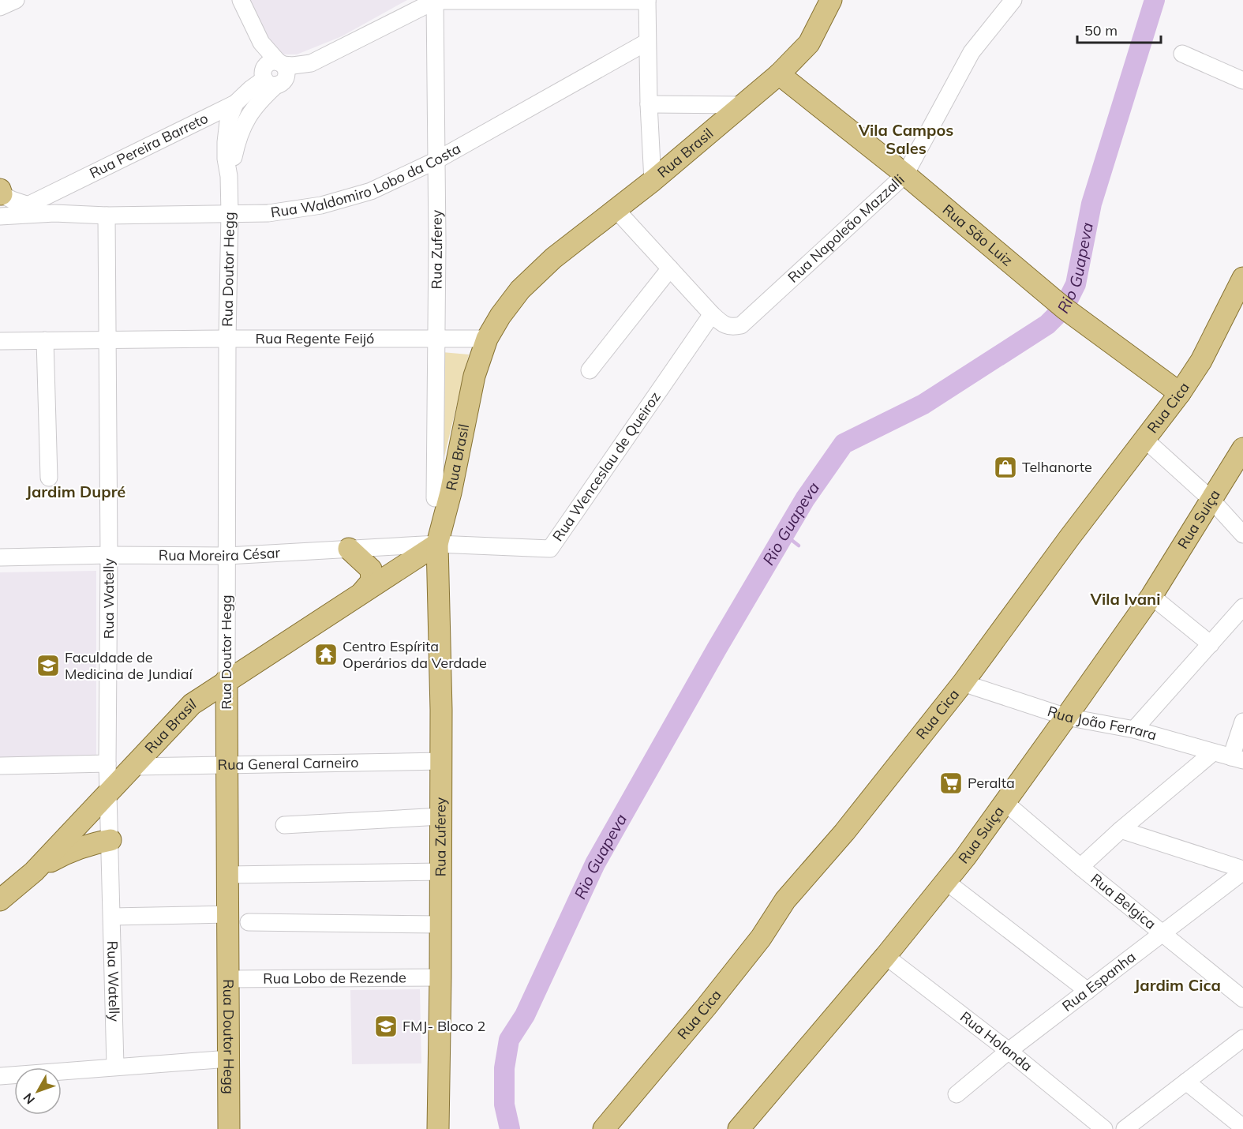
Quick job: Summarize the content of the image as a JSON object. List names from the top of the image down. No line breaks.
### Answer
{"streets":{"main road":["Rua Brasil","Rua São Luiz","Rua Zuferey","Rua Doutor Hegg","Rua Cica","Rua Suiça"],"street":["Rua Pereira Barreto","Rua Waldomiro Lobo da Costa","Rua Napoleão Mazzalli","Rua Regente Feijó","Rua Wenceslau de Queiroz","Rua Moreira César","Rua Watelly","Rua João Ferrara","Rua General Carneiro","Rua Belgica","Rua Lobo de Rezende","Rua Espanha","Rua Holanda"]},"crossings":[["Rua Pereira Barreto","Rua Waldomiro Lobo da Costa"],["Rua Pereira Barreto","Rua Zuferey"],["Rua Pereira Barreto","Rua Doutor Hegg"],["Rua Brasil","Rua São Luiz"],["Rua Brasil","Rua Zuferey"],["Rua Brasil","Rua Doutor Hegg"],["Rua Brasil","Rua Regente Feijó"],["Rua Brasil","Rua Wenceslau de Queiroz"],["Rua Brasil","Rua Moreira César"],["Rua Brasil","Rua Watelly"],["Rua Brasil","Rua General Carneiro"],["Rua Waldomiro Lobo da Costa","Rua Zuferey"],["Rua Waldomiro Lobo da Costa","Rua Doutor Hegg"],["Rua Waldomiro Lobo da Costa","Rua Watelly"],["Rua Napoleão Mazzalli","Rua São Luiz"],["Rua Napoleão Mazzalli","Rua Wenceslau de Queiroz"],["Rua São Luiz","Rua Cica"],["Rua Zuferey","Rua Regente Feijó"],["Rua Zuferey","Rua Wenceslau de Queiroz"],["Rua Zuferey","Rua Moreira César"],["Rua Zuferey","Rua General Carneiro"],["Rua Zuferey","Rua Lobo de Rezende"],["Rua Doutor Hegg","Rua Regente Feijó"],["Rua Doutor Hegg","Rua Moreira César"],["Rua Doutor Hegg","Rua General Carneiro"],["Rua Doutor Hegg","Rua Lobo de Rezende"],["Rua Regente Feijó","Rua Watelly"],["Rua Cica","Rua João Ferrara"],["Rua Wenceslau de Queiroz","Rua Moreira César"],["Rua Suiça","Rua João Ferrara"],["Rua Suiça","Rua Belgica"],["Rua Suiça","Rua Holanda"],["Rua Moreira César","Rua Watelly"],["Rua Belgica","Rua Espanha"],["Rua Espanha","Rua Holanda"]],"districts":["Vila Campos Sales","Jardim Dupré","Vila Ivani","Jardim Cica"],"water":["Rio Guapeva"],"places":{"shop":["Telhanorte"],"temple":["Centro Espírita Operários da Verdade"],"school or university":["Faculdade de Medicina de Jundiaí","FMJ- Bloco 2"],"supermarket":["Peralta"]},"scale_bar":"50 m","north":"bottom left"}
